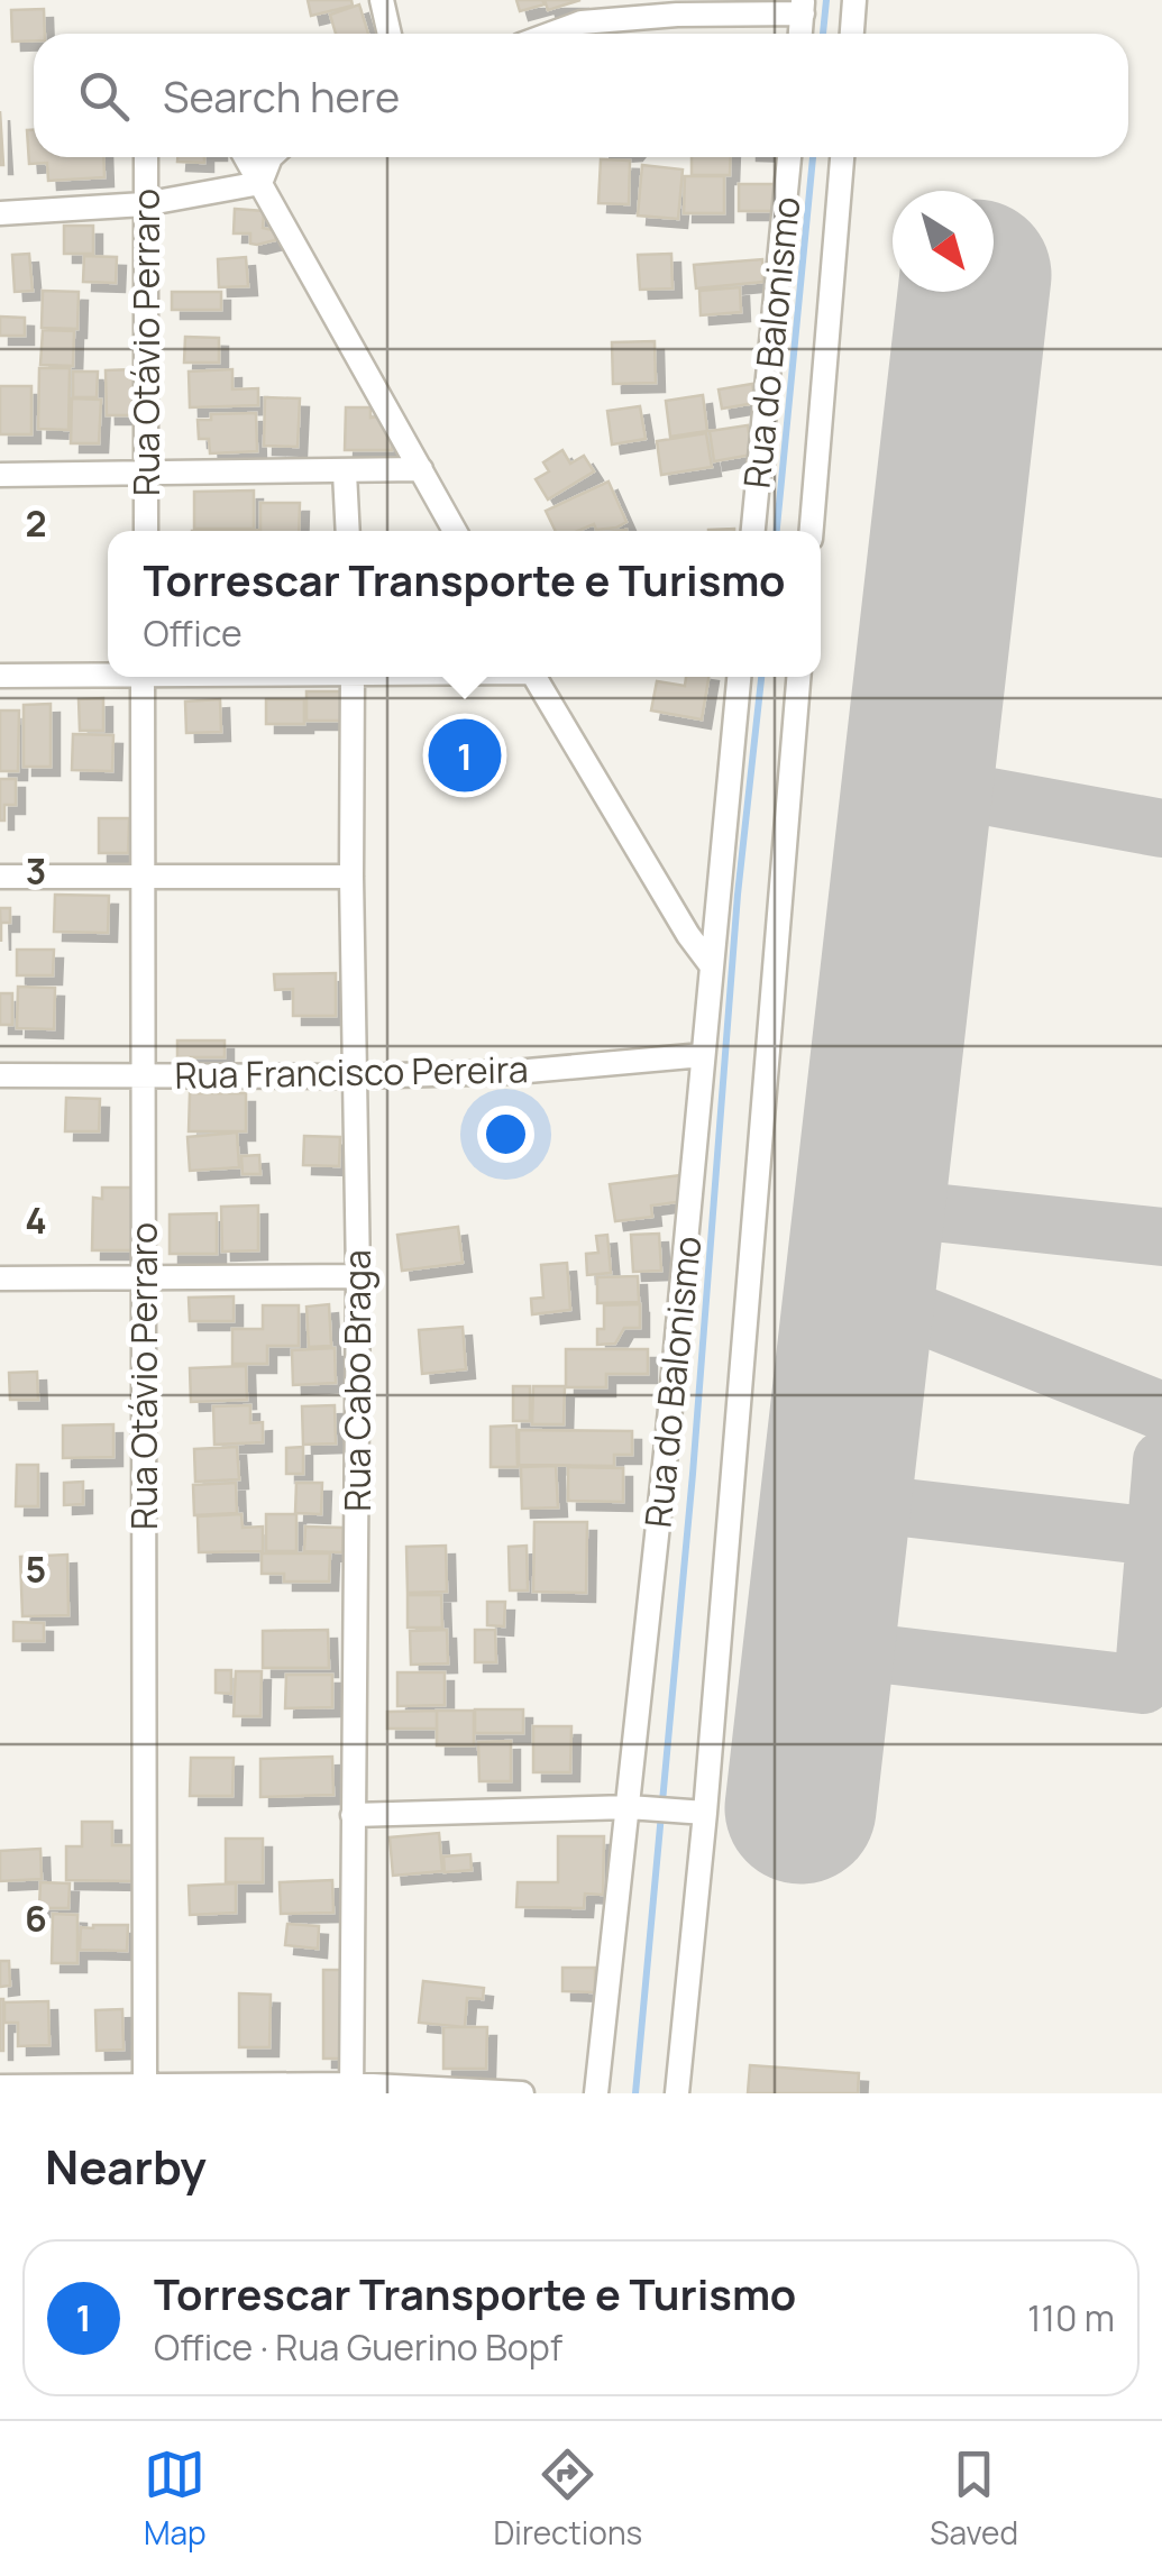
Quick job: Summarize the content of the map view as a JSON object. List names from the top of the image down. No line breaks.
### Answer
{"streets":{"street":["Rua Otávio Perraro","Rua do Balonismo","Rua Francisco Pereira","Rua Cabo Braga"]},"crossings":[["Rua Otávio Perraro","Rua Francisco Pereira"],["Rua do Balonismo","Rua Francisco Pereira"],["Rua Francisco Pereira","Rua Cabo Braga"]],"north":"bottom right","page":{"search":"Search here","popup":["Torrescar Transporte e Turismo","Office"],"pins":"1","heading":"Nearby","list":[{"mark":"1","name":"Torrescar Transporte e Turismo","note":"Office · Rua Guerino Bopf","value":"110 m"}],"nav":["Map","Directions","Saved"]},"grid":{"rows":["2","3","4","5","6"]}}
